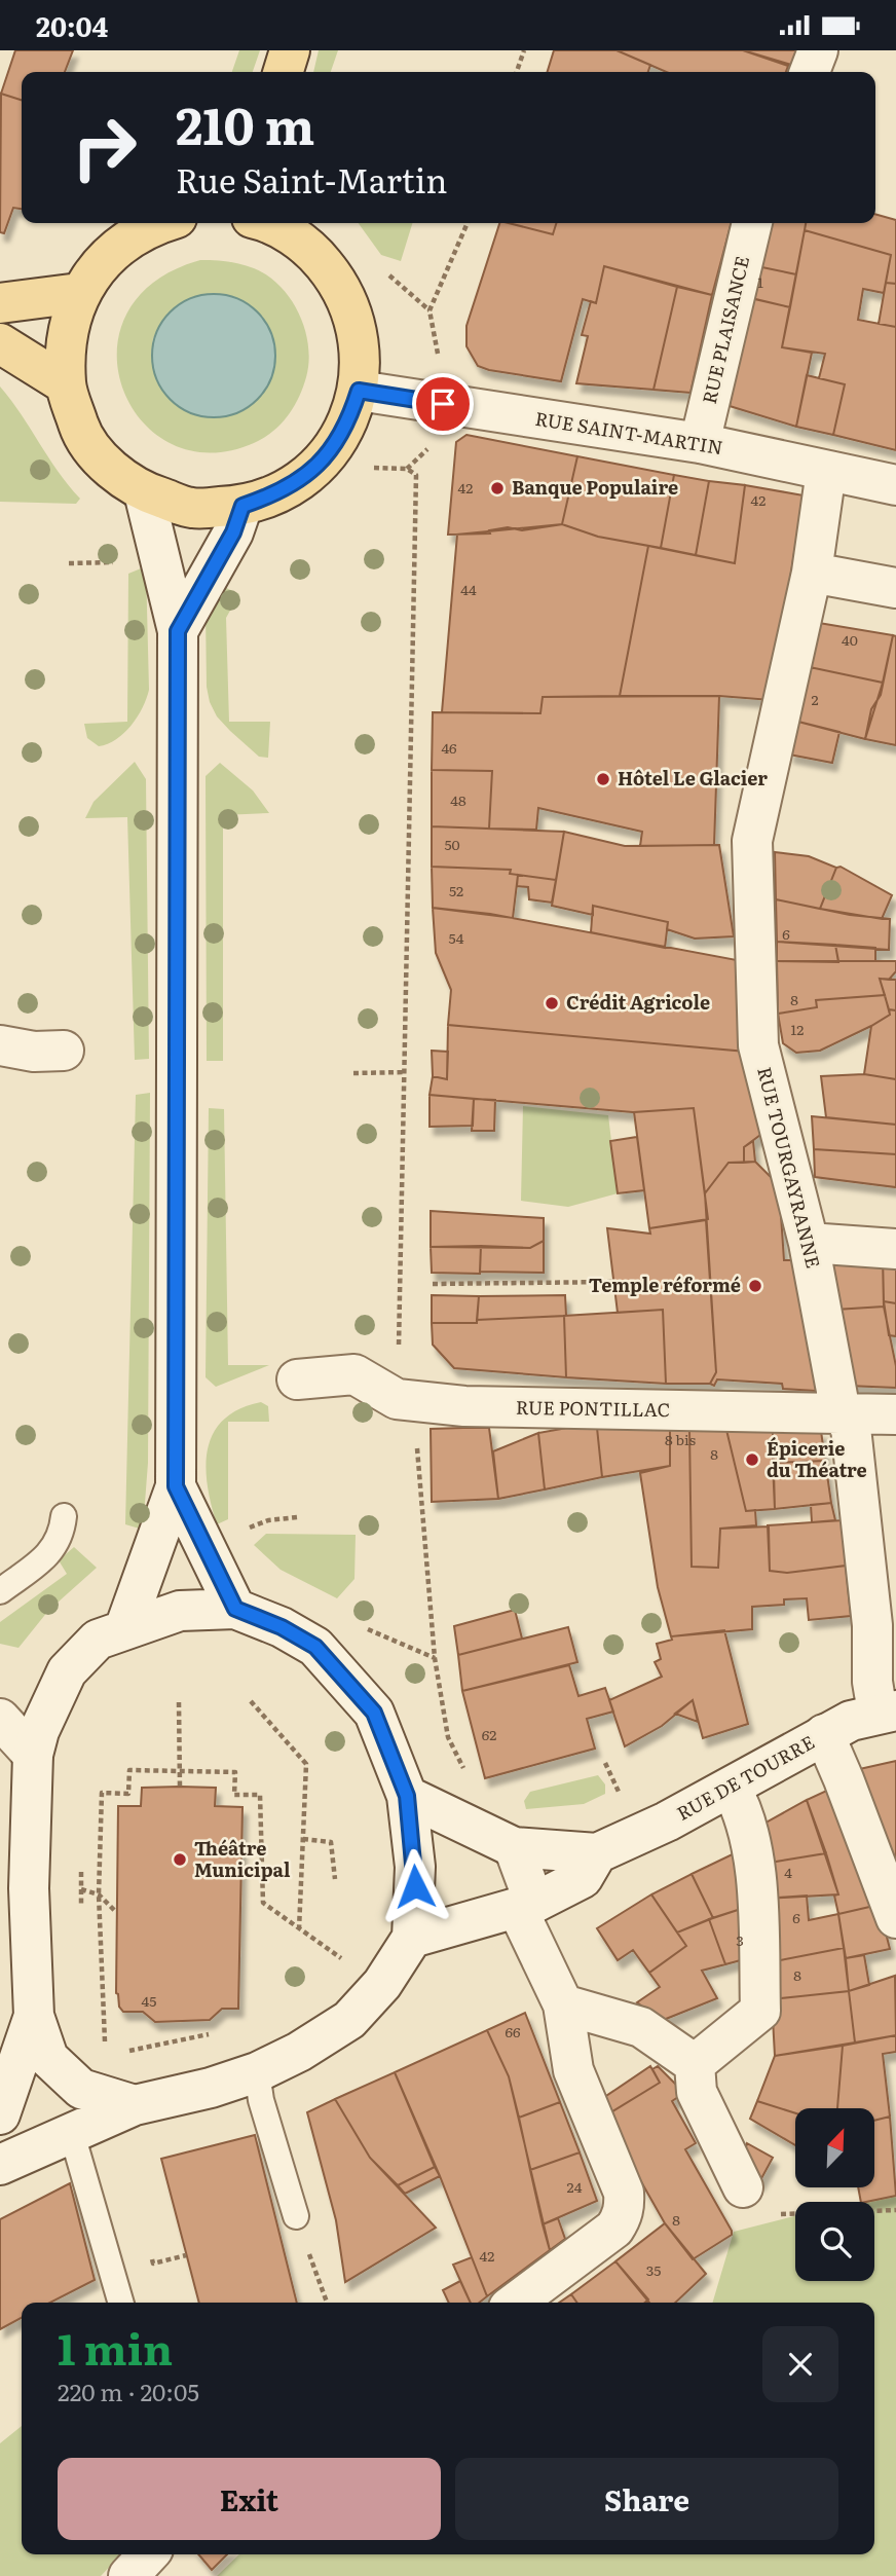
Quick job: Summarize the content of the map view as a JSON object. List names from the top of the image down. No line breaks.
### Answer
{"streets":{"street":["RUE PLAISANCE","RUE SAINT-MARTIN","RUE TOURGAYRANNE","RUE PONTILLAC","RUE DE TOURRE"]},"crossings":[["RUE PLAISANCE","RUE SAINT-MARTIN"],["RUE SAINT-MARTIN","RUE TOURGAYRANNE"],["RUE TOURGAYRANNE","RUE PONTILLAC"],["RUE TOURGAYRANNE","RUE DE TOURRE"]],"places":["Banque Populaire","Hôtel Le Glacier","Crédit Agricole","Temple réformé","Épicerie du Théatre","Théâtre Municipal"],"house_numbers":["1","42","42","44","40","2","46","48","50","52","6","54","8","12","8 bis","8","62","4","6","3","8","45","66","24","8","42","35"],"north":"top right","page":{"status":"20:04","turn":["210 m","Rue Saint-Martin"],"heading":["1 min","220 m · 20:05"],"buttons":["Exit","Share"]}}
